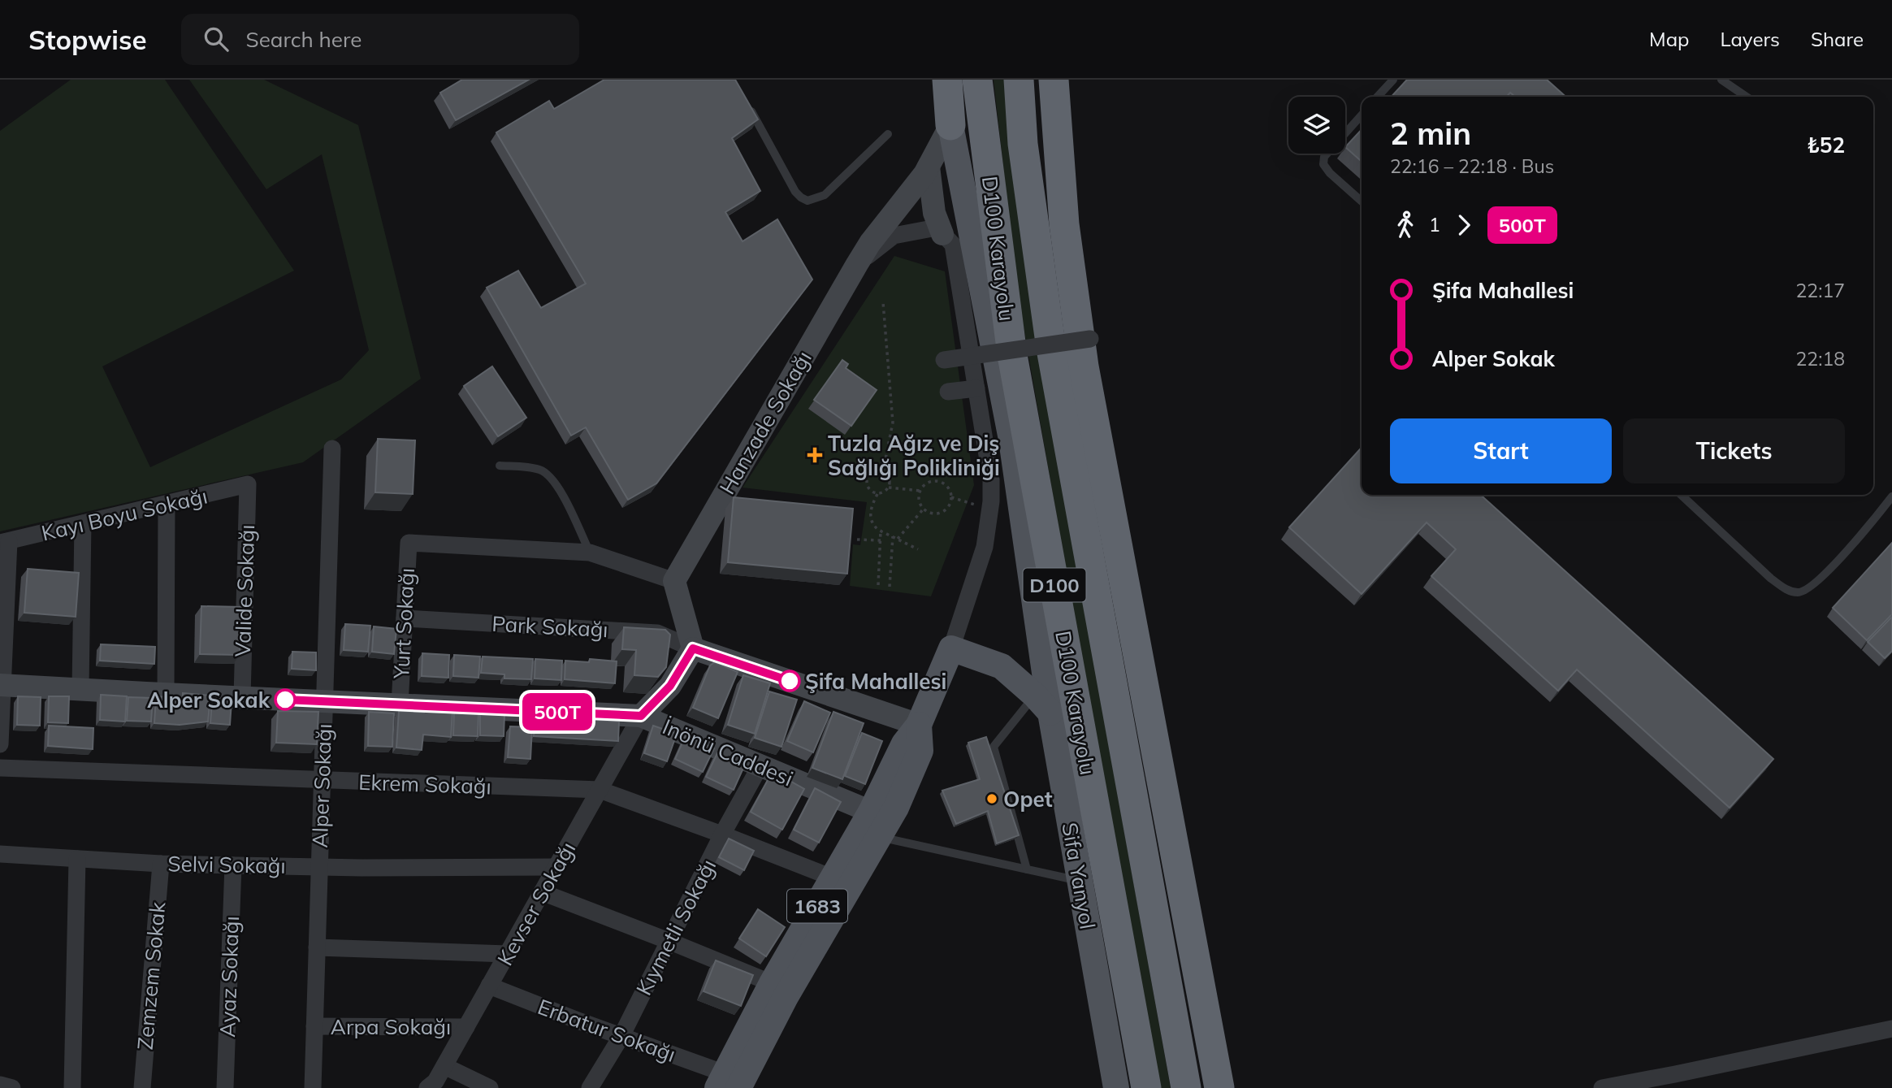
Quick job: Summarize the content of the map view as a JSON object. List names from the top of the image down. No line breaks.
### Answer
{"streets":{"highway":["D100 Karayolu","D100"],"main road":["Sifa Yanyol","1683"],"street":["Hanzade Sokağı","Kayı Boyu Sokağı","Valide Sokağı","Yurt Sokağı","Park Sokağı","İnönü Caddesi","Ekrem Sokağı","Alper Sokağı","Selvi Sokağı","Kevser Sokağı","Kıymetli Sokağı","Zemzem Sokak","Ayaz Sokağı","Arpa Sokağı","Erbatur Sokağı"]},"crossings":[["Hanzade Sokağı","Sifa Yanyol"],["Kayı Boyu Sokağı","Valide Sokağı"],["Valide Sokağı","İnönü Caddesi"],["Yurt Sokağı","Park Sokağı"],["Yurt Sokağı","İnönü Caddesi"],["İnönü Caddesi","Alper Sokağı"],["İnönü Caddesi","Kevser Sokağı"],["İnönü Caddesi","1683"],["İnönü Caddesi","Kıymetli Sokağı"],["Ekrem Sokağı","Alper Sokağı"],["Ekrem Sokağı","Kevser Sokağı"],["Ekrem Sokağı","1683"],["Ekrem Sokağı","Kıymetli Sokağı"],["Alper Sokağı","Selvi Sokağı"],["Alper Sokağı","Arpa Sokağı"],["Selvi Sokağı","Kevser Sokağı"],["Selvi Sokağı","Zemzem Sokak"],["Selvi Sokağı","Ayaz Sokağı"],["Kevser Sokağı","Arpa Sokağı"],["Kevser Sokağı","Erbatur Sokağı"],["1683","Erbatur Sokağı"],["Kıymetli Sokağı","Erbatur Sokağı"]],"places":{"health":["Tuzla Ağız ve Diş Sağlığı Polikliniği"],"other":["Şifa Mahallesi","Alper Sokak","Opet"]},"lines":["bus line 500T"],"page":{"header":"Stopwise","search":"Search here","nav":["Map","Layers","Share"],"on_map":"500T","heading":["2 min","22:16 – 22:18 · Bus","₺52"],"legs":["1","500T"],"list":[{"name":"Şifa Mahallesi","value":"22:17"},{"name":"Alper Sokak","value":"22:18"}],"buttons":["Start","Tickets"]}}
